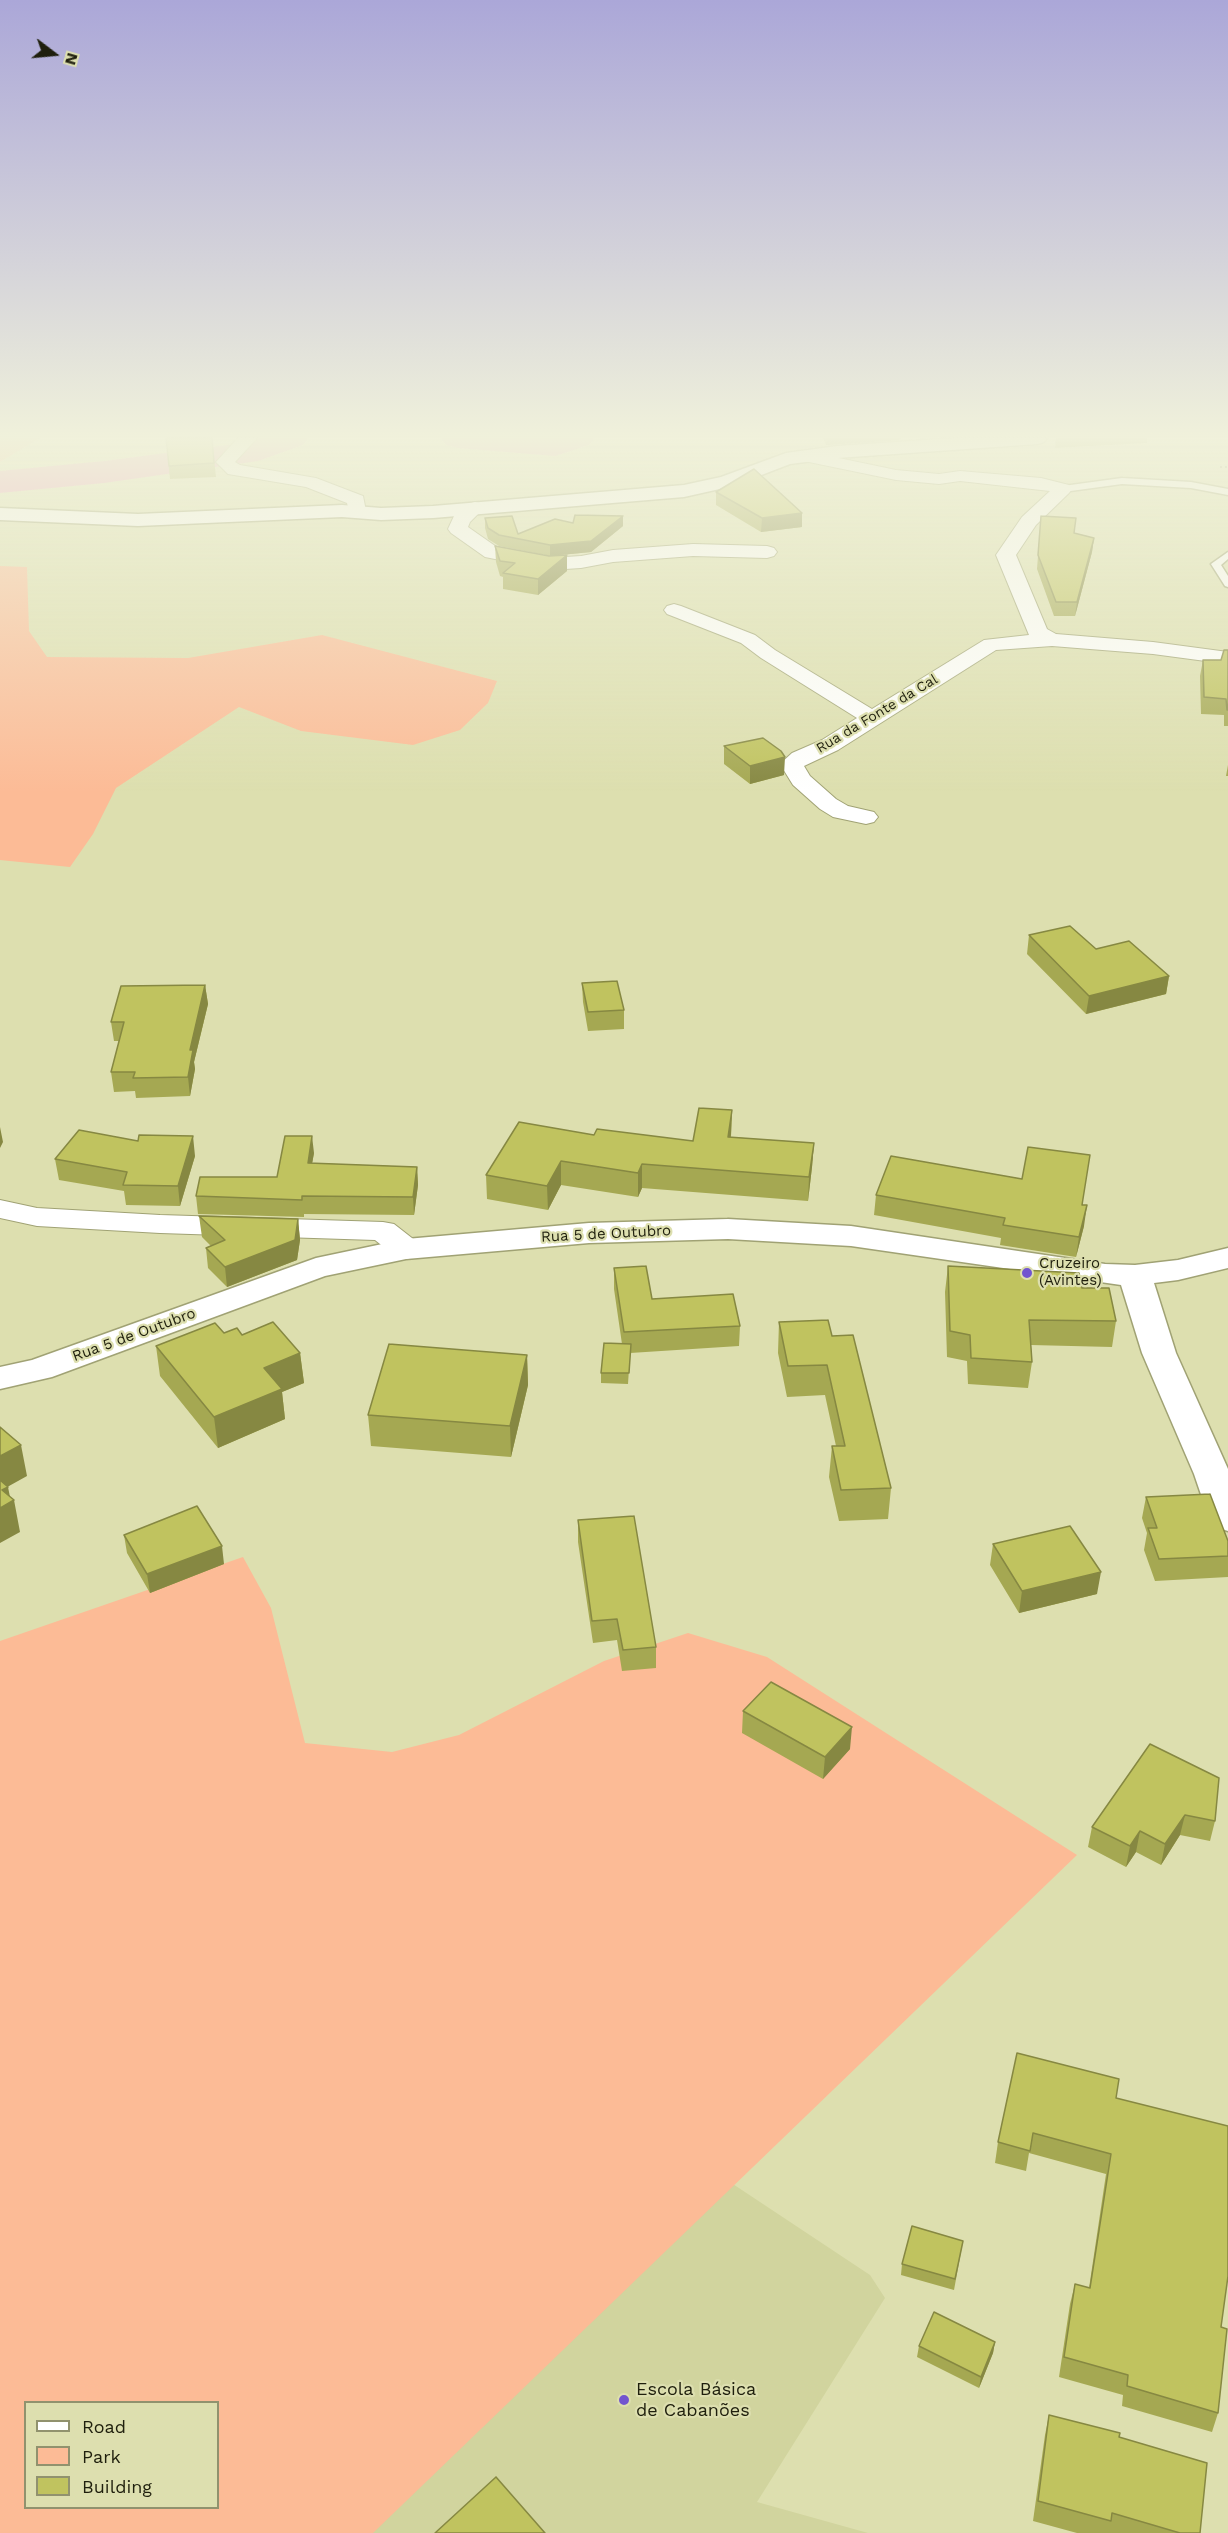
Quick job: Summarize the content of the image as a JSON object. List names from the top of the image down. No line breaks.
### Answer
{"streets":{"street":["Rua da Fonte da Cal","Rua 5 de Outubro"]},"places":["Cruzeiro (Avintes)","Escola Básica de Cabanões"],"legend":["Road","Park","Building"],"north":"right"}
